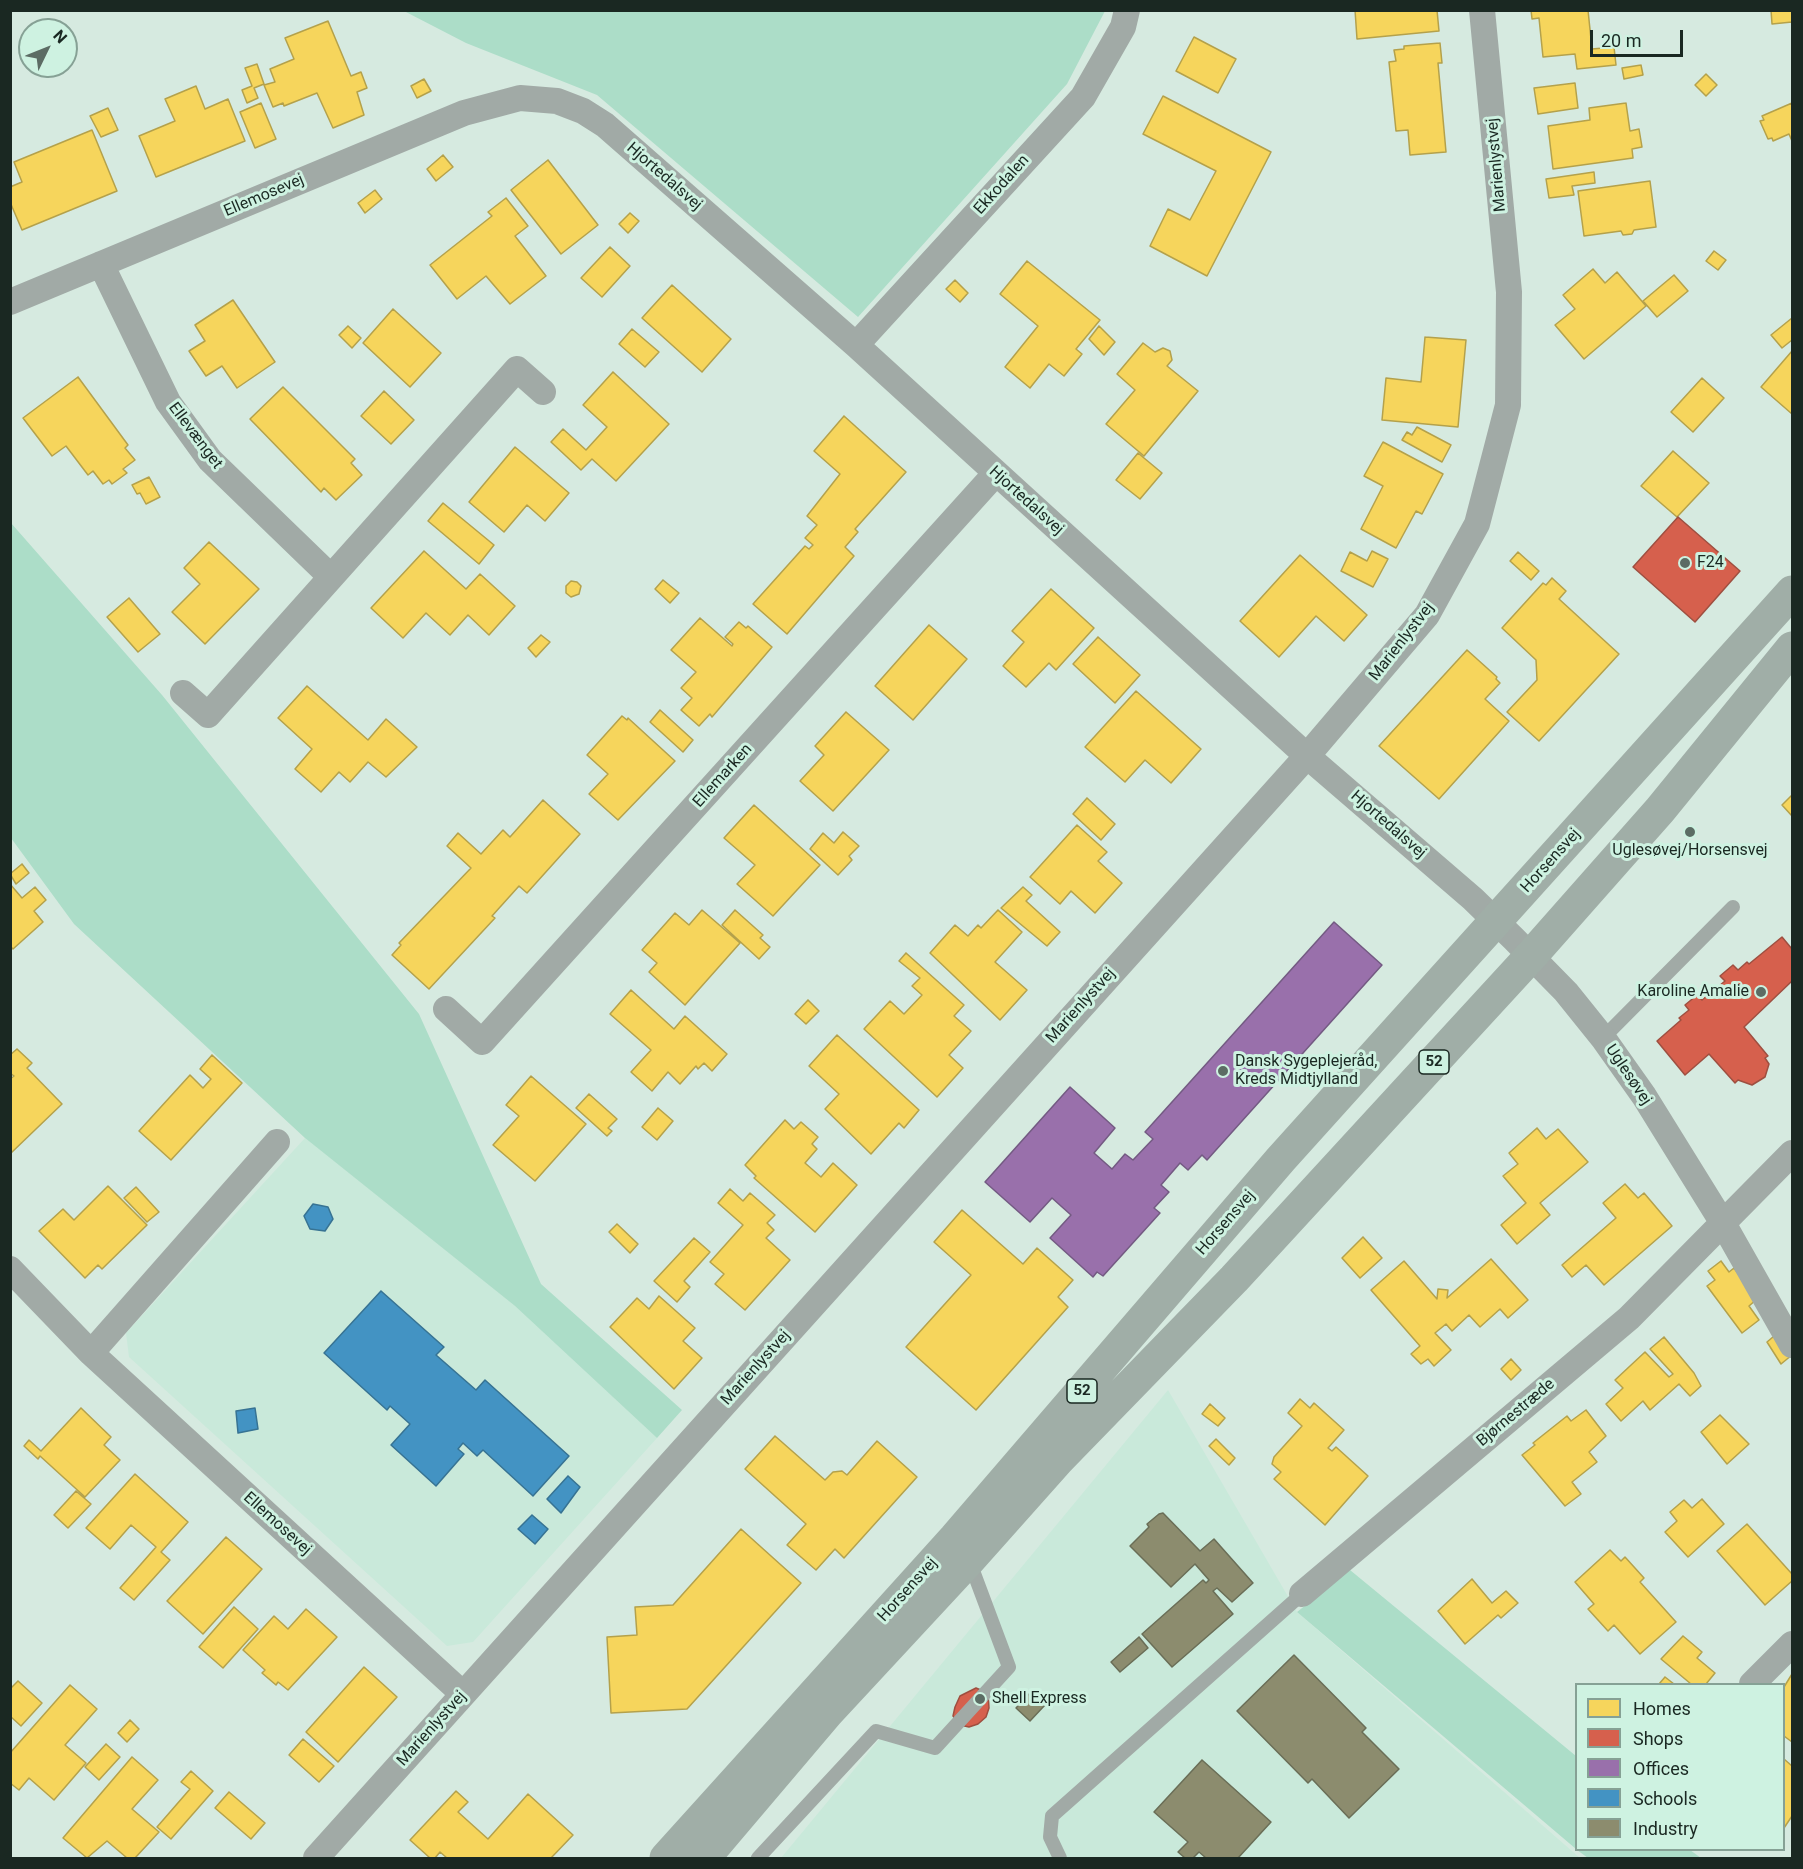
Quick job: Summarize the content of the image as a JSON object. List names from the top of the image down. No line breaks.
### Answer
{"streets":{"main road":["Horsensvej","52"],"street":["Marienlystvej","Hjortedalsvej","Ekkodalen","Ellemosevej","Ellevænget","Ellemarken","Uglesøvej","Bjørnestræde"]},"crossings":[["Marienlystvej","Hjortedalsvej"],["Marienlystvej","Ellemosevej"],["Hjortedalsvej","Ekkodalen"],["Hjortedalsvej","Ellemosevej"],["Hjortedalsvej","Ellemarken"],["Hjortedalsvej","Horsensvej"],["Hjortedalsvej","Uglesøvej"],["Ellemosevej","Ellevænget"],["Horsensvej","Uglesøvej"],["Uglesøvej","Bjørnestræde"]],"places":["F24","Uglesøvej/Horsensvej","Karoline Amalie","Dansk Sygeplejeråd, Kreds Midtjylland","Shell Express"],"legend":["Homes","Shops","Offices","Schools","Industry"],"scale_bar":"20 m","north":"top right"}
